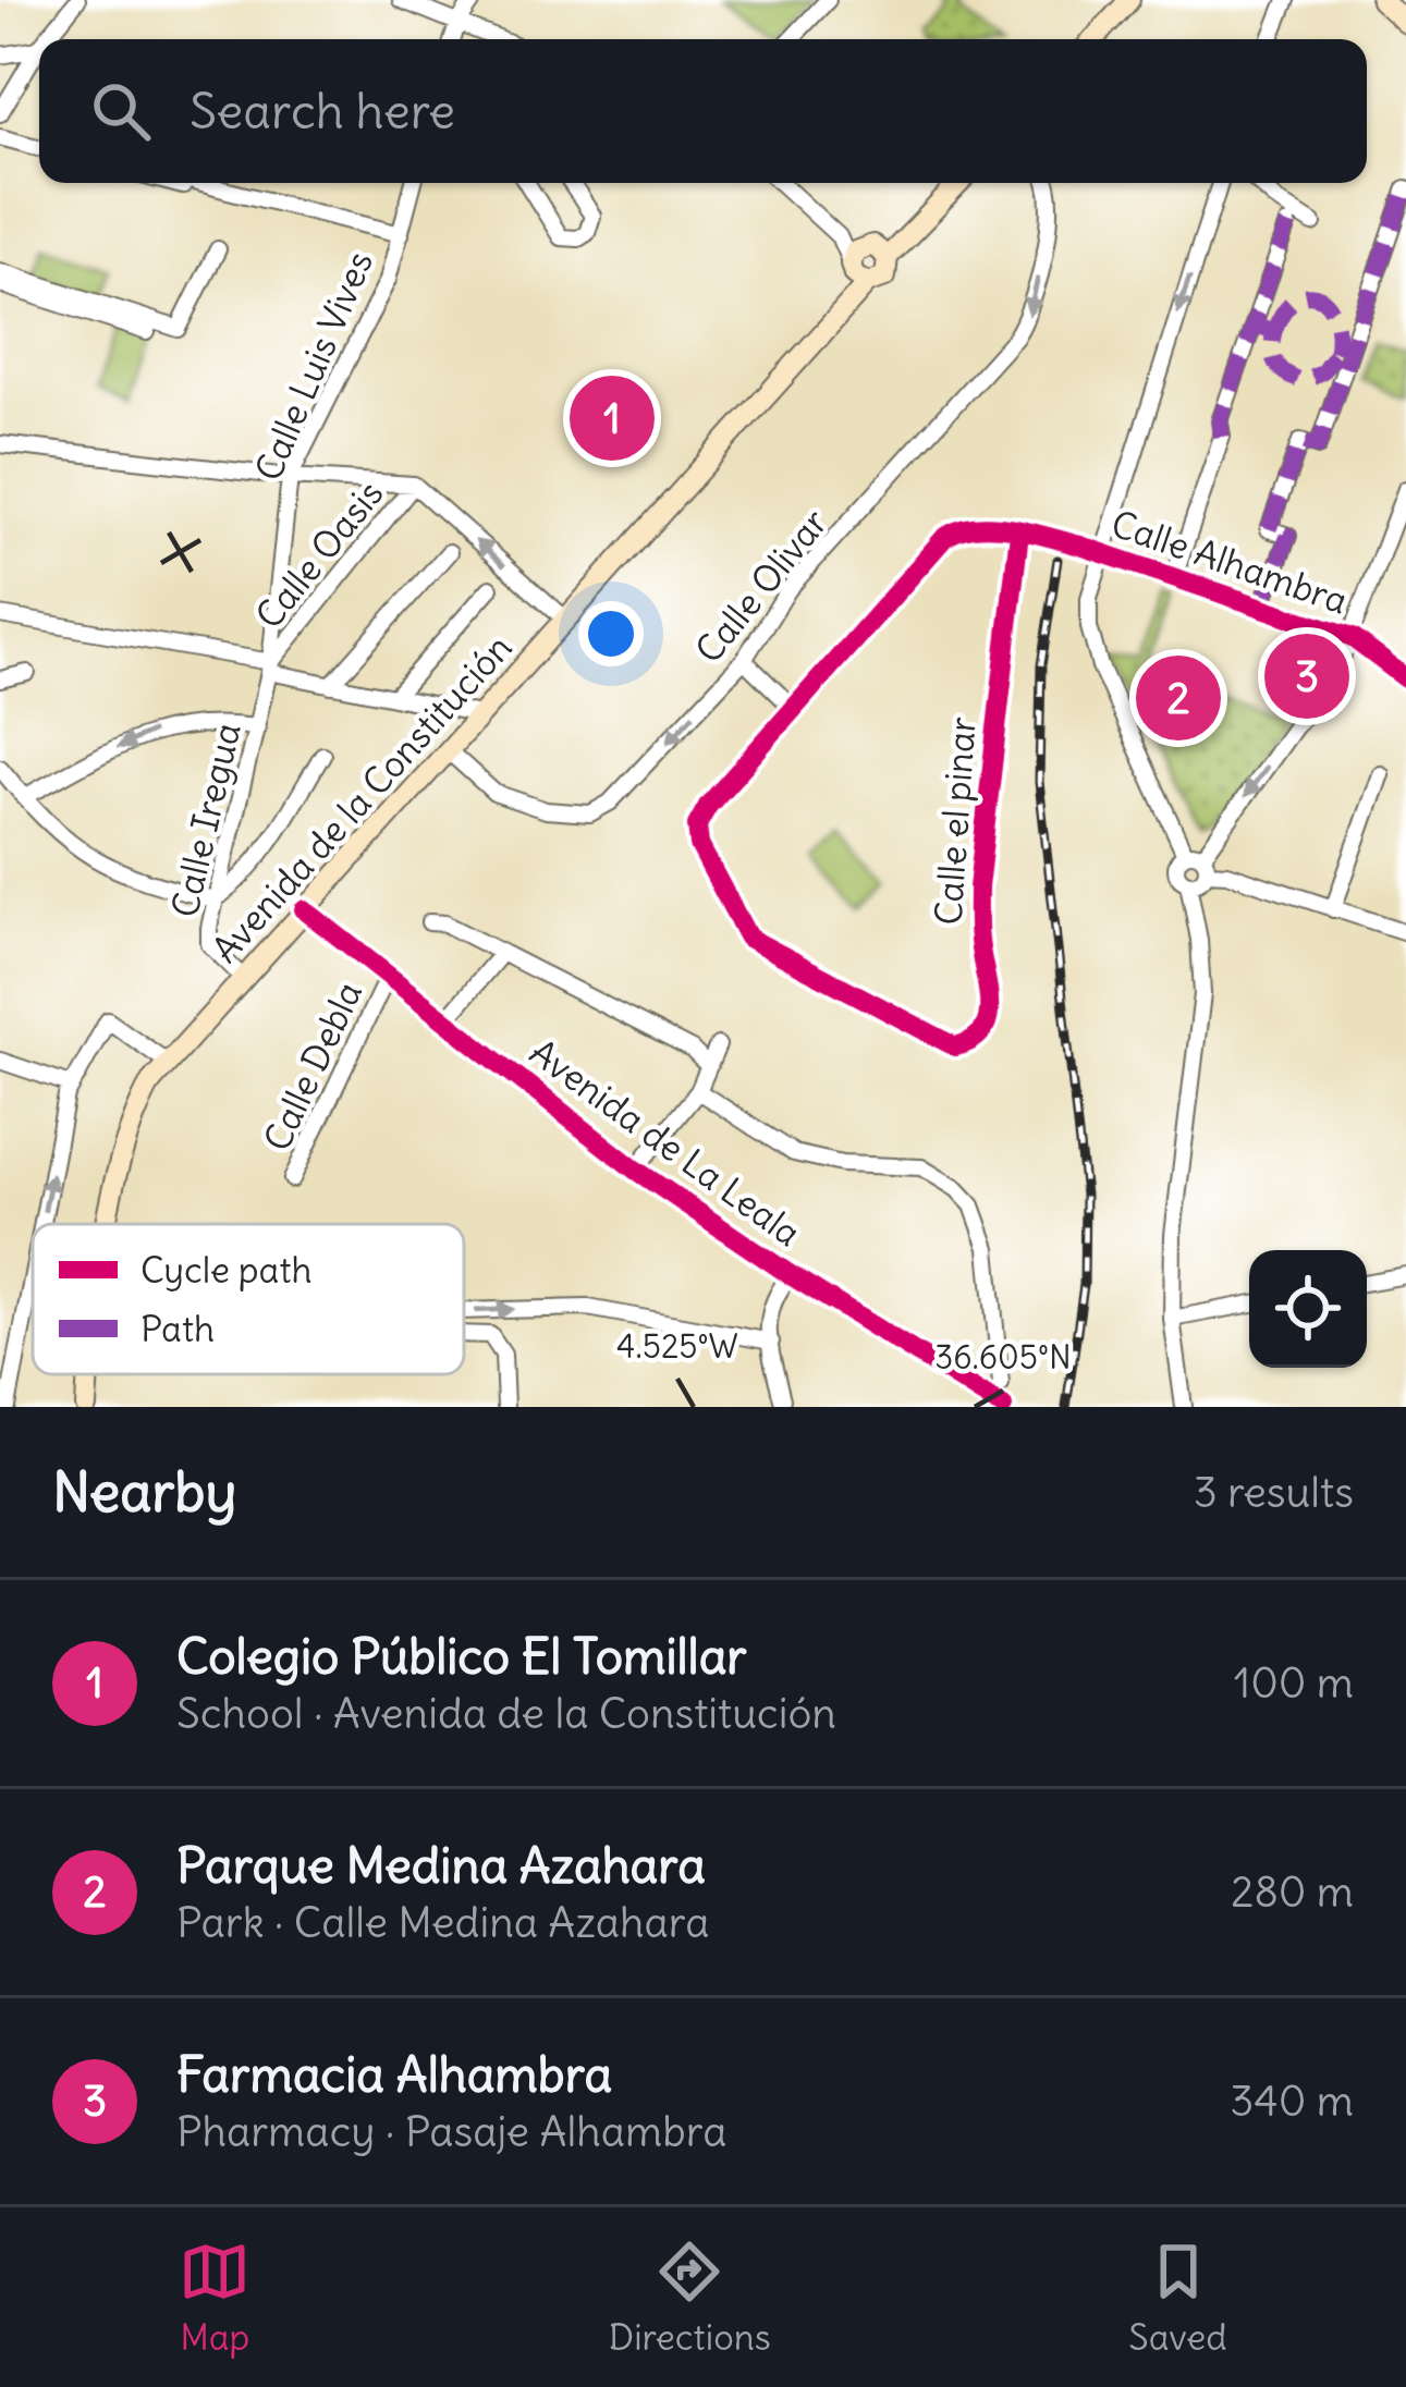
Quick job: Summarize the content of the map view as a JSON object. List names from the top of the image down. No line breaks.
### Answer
{"streets":{"main road":["Avenida de la Constitución"],"street":["Calle Luis Vives","Calle Oasis","Calle Alhambra","Calle Olivar","Calle Iregua","Calle el pinar","Calle Debla","Avenida de La Leala"]},"crossings":[["Calle Luis Vives","Calle Oasis"],["Calle Luis Vives","Calle Iregua"],["Calle Oasis","Calle Iregua"],["Calle Alhambra","Calle el pinar"],["Calle Olivar","Avenida de la Constitución"],["Avenida de la Constitución","Calle Iregua"],["Avenida de la Constitución","Avenida de La Leala"],["Calle Debla","Avenida de La Leala"]],"one_way":["Calle Olivar"],"legend":["Cycle path","Path"],"page":{"search":"Search here","pins":["1","3","2"],"heading":["Nearby","3 results"],"list":[{"mark":"1","name":"Colegio Público El Tomillar","note":"School · Avenida de la Constitución","value":"100 m"},{"mark":"2","name":"Parque Medina Azahara","note":"Park · Calle Medina Azahara","value":"280 m"},{"mark":"3","name":"Farmacia Alhambra","note":"Pharmacy · Pasaje Alhambra","value":"340 m"}],"nav":["Map","Directions","Saved"]},"coordinates":["4.525°W","36.605°N"]}
